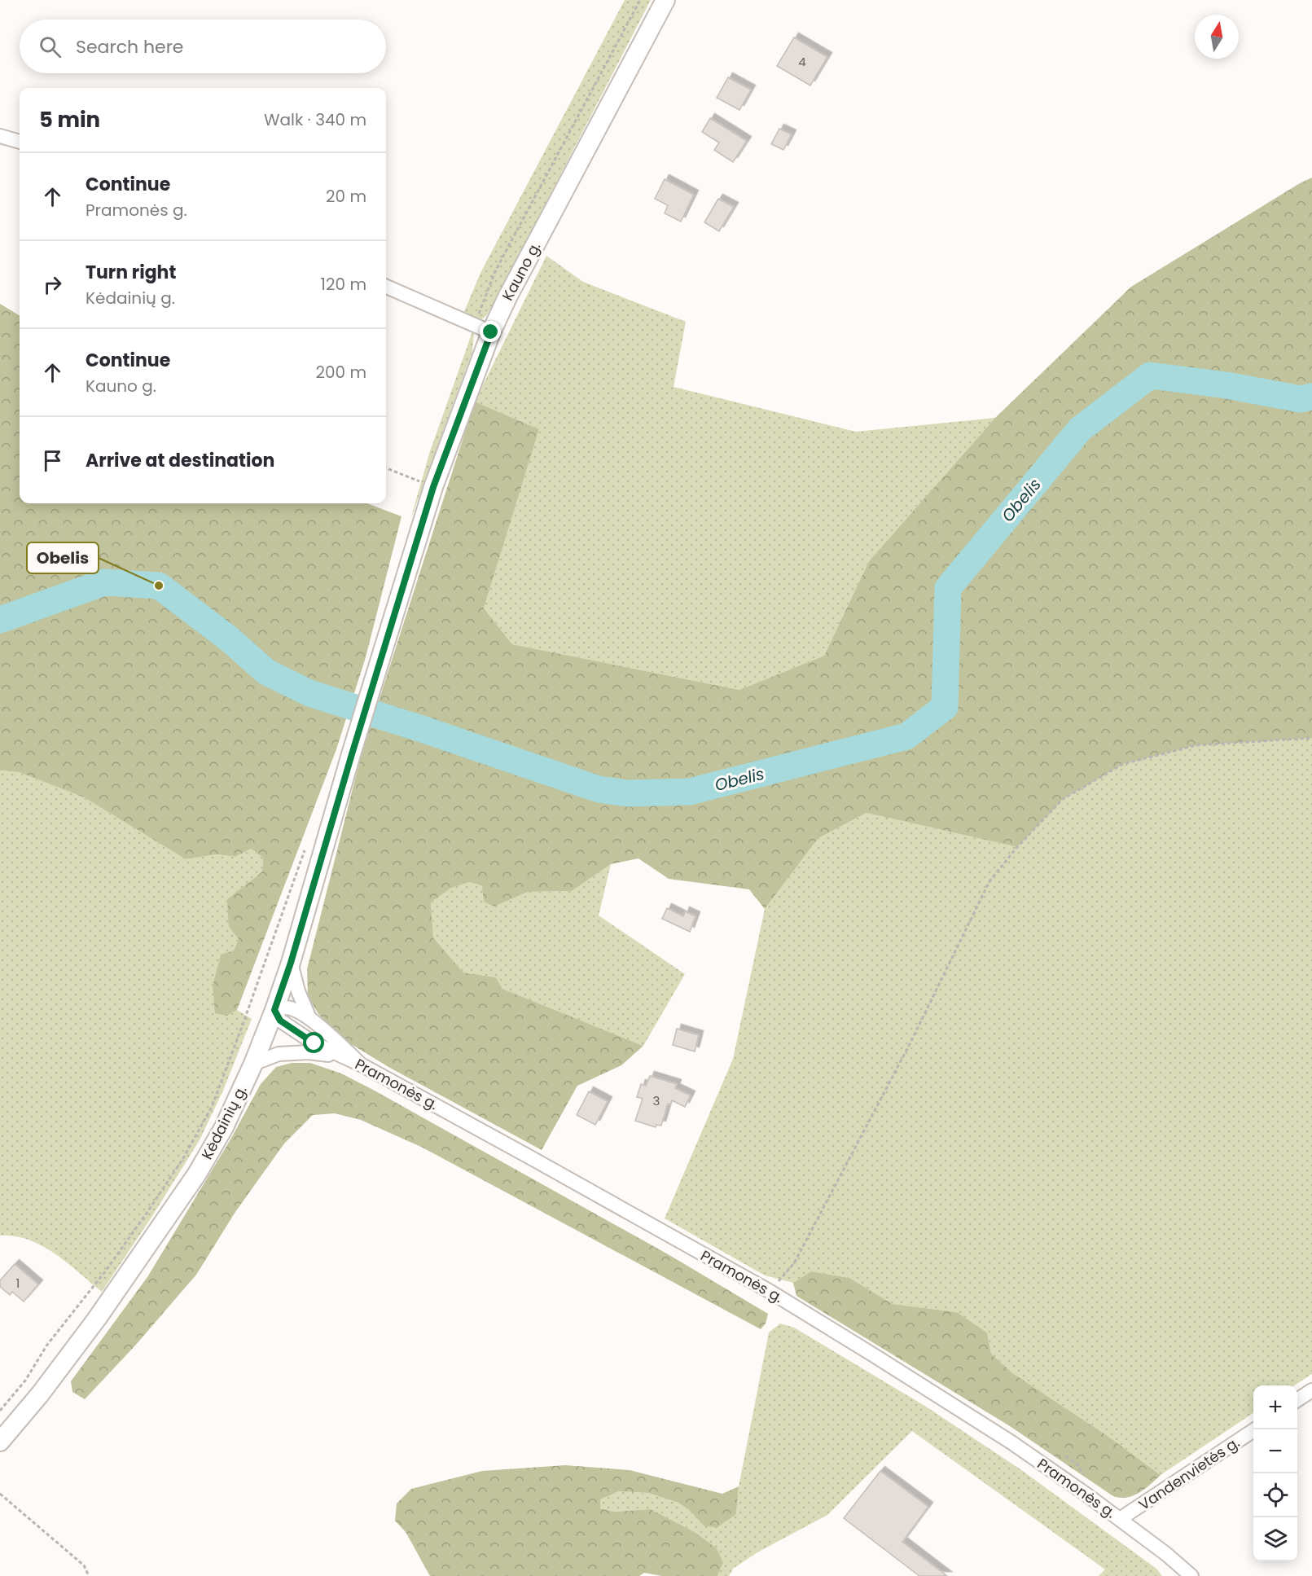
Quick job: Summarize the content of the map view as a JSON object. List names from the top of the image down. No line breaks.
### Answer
{"streets":{"main road":["Kauno g.","Kėdainių g."],"street":["Pramonės g.","Vandenvietės g."]},"crossings":[["Kauno g.","Kėdainių g."],["Pramonės g.","Kėdainių g."],["Pramonės g.","Vandenvietės g."]],"water":["Obelis"],"places":["Obelis"],"house_numbers":["4","3","1"],"north":"top","page":{"search":"Search here","heading":["5 min","Walk · 340 m"],"list":[["Continue","Pramonės g.","20 m"],["Turn right","Kėdainių g.","120 m"],["Continue","Kauno g.","200 m"],"Arrive at destination"],"map_buttons":["+","−"]}}
